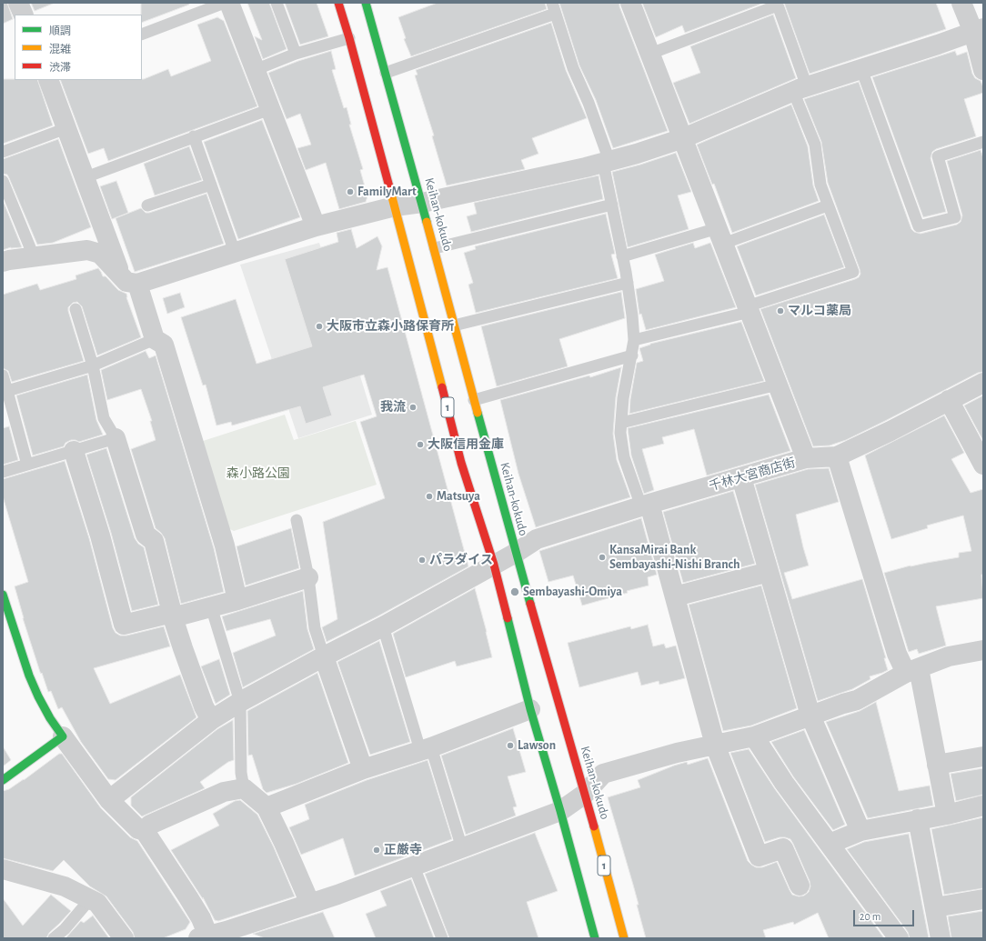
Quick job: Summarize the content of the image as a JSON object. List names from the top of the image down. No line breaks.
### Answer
{"streets":{"main road":["Keihan-kokudo","1"],"street":["千林大宮商店街"]},"crossings":[["Keihan-kokudo","千林大宮商店街"],["1","千林大宮商店街"]],"parks":["森小路公園"],"places":["FamilyMart","マルコ薬局","大阪市立森小路保育所","我流","大阪信用金庫","Matsuya","KansaMirai Bank Sembayashi-Nishi Branch","パラダイス","Sembayashi-Omiya","Lawson","正厳寺"],"legend":["順調","混雑","渋滞"],"scale_bar":"20 m"}
